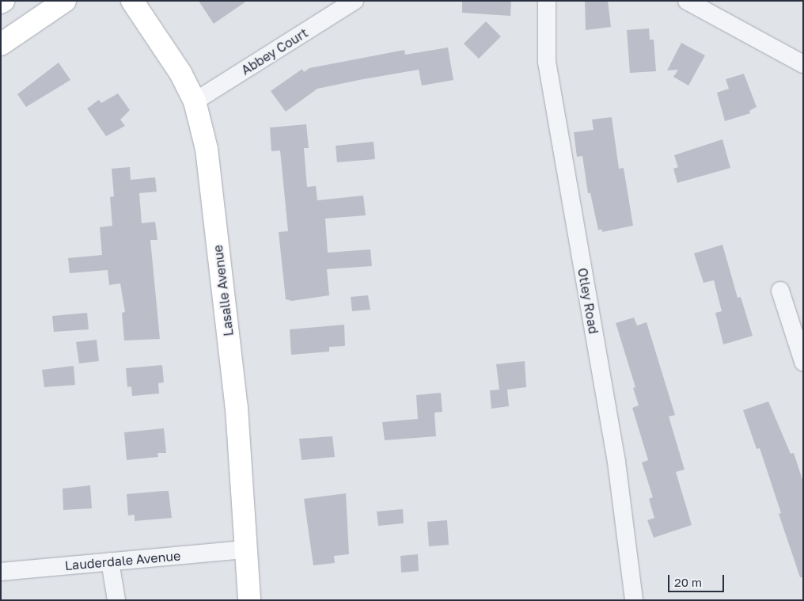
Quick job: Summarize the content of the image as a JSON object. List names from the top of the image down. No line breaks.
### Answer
{"streets":{"main road":["Lasalle Avenue"],"street":["Abbey Court","Otley Road","Lauderdale Avenue"]},"crossings":[["Abbey Court","Lasalle Avenue"],["Lasalle Avenue","Lauderdale Avenue"]],"scale_bar":"20 m"}
